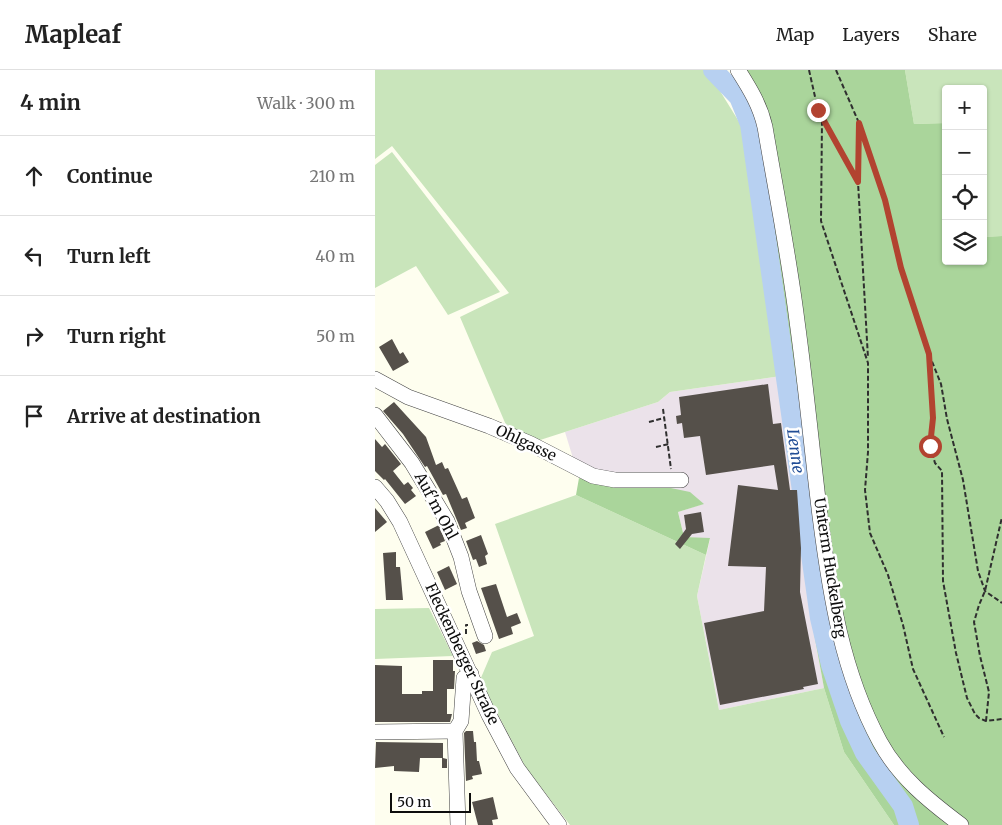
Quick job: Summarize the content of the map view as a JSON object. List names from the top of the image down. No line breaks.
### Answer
{"streets":{"street":["Ohlgasse","Auf'm Ohl","Unterm Huckelberg","Fleckenberger Straße"]},"water":["Lenne"],"scale_bar":"50 m","page":{"header":"Mapleaf","nav":["Map","Layers","Share"],"heading":["4 min","Walk · 300 m"],"map_buttons":["+","−"],"list":[["Continue","210 m"],["Turn left","40 m"],["Turn right","50 m"],"Arrive at destination"],"scale":"50 m"}}
